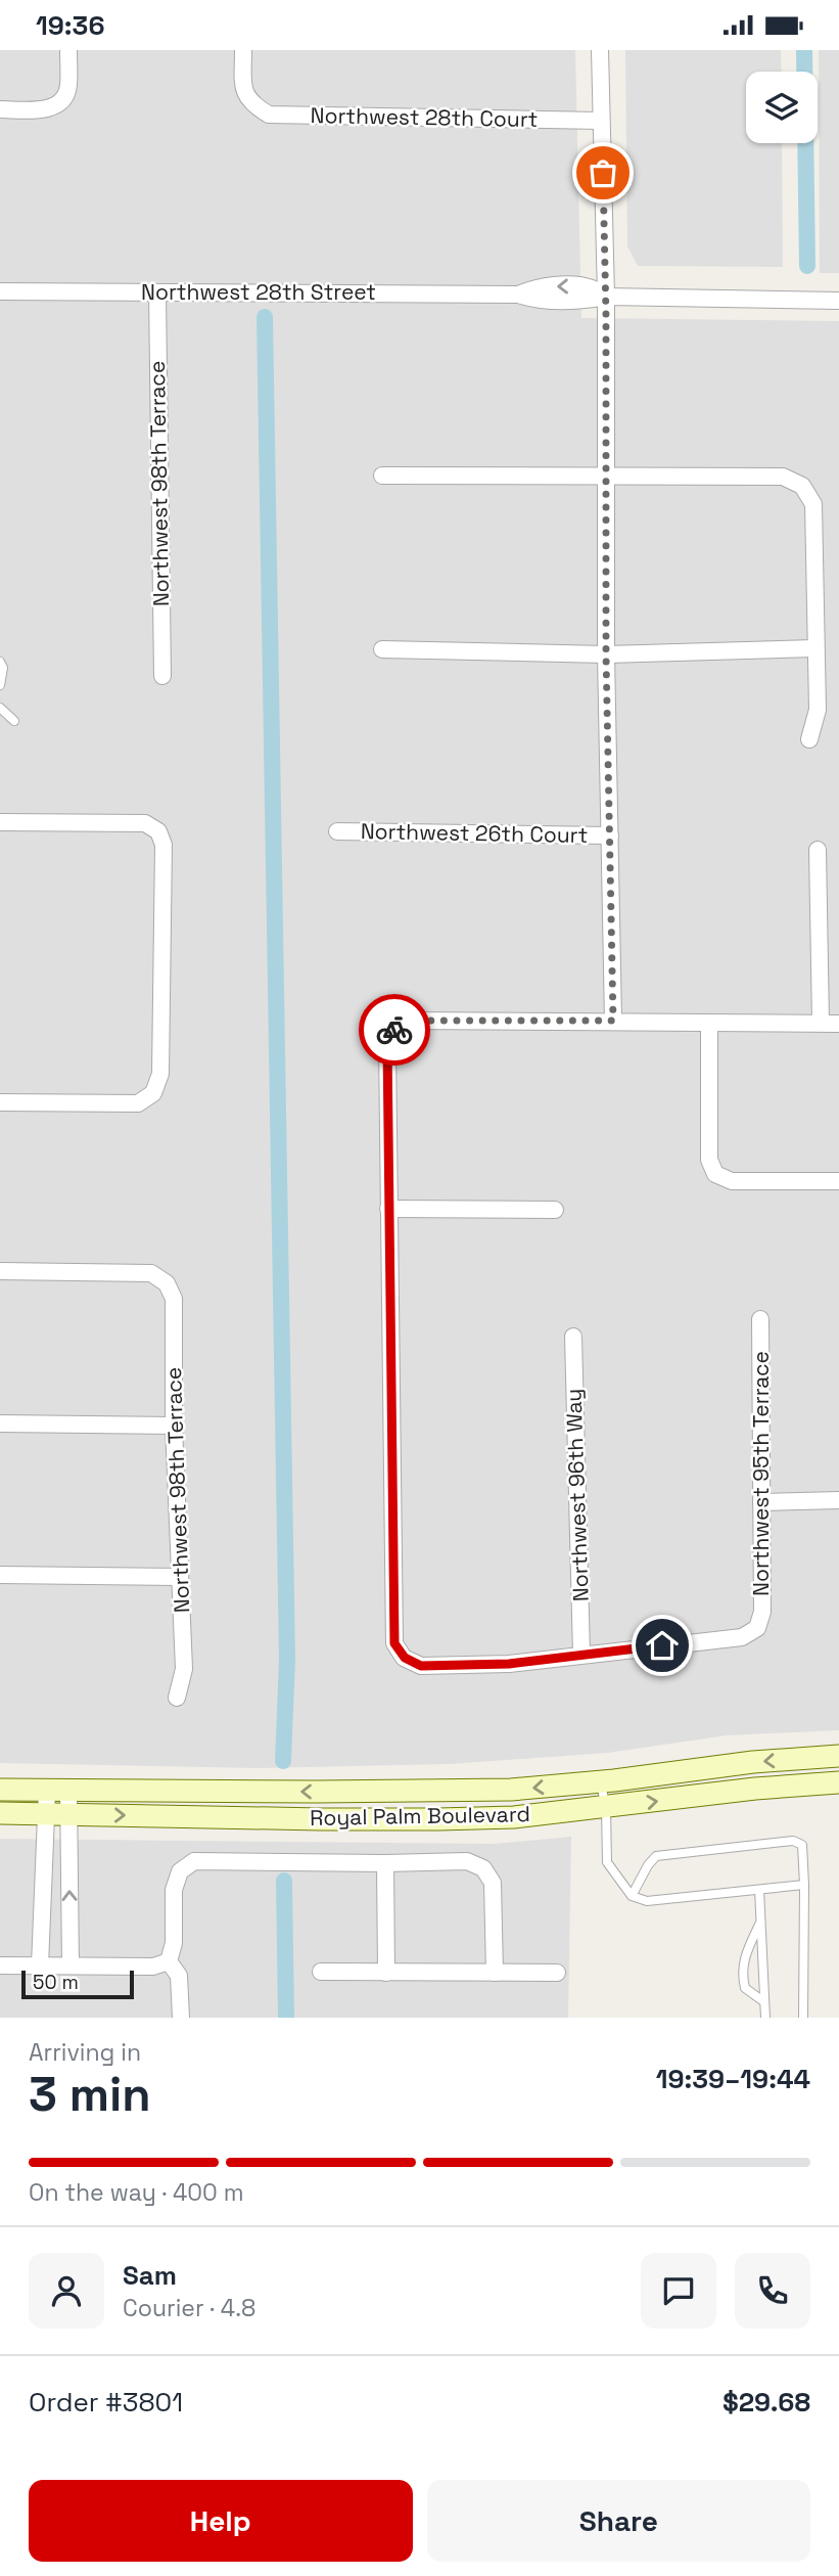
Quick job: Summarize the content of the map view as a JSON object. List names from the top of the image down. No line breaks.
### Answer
{"streets":{"main road":["Royal Palm Boulevard"],"street":["Northwest 28th Court","Northwest 28th Street","Northwest 98th Terrace","Northwest 26th Court","Northwest 95th Terrace","Northwest 96th Way"]},"crossings":[["Northwest 28th Street","Northwest 98th Terrace"],["Northwest 95th Terrace","Northwest 96th Way"]],"scale_bar":"50 m","page":{"status":"19:36","scale":"50 m","heading":["3 min","Arriving in","19:39–19:44"],"panel":["Sam","Courier · 4.8","Order #3801","$29.68"],"bar":"On the way · 400 m","buttons":["Help","Share"]}}
